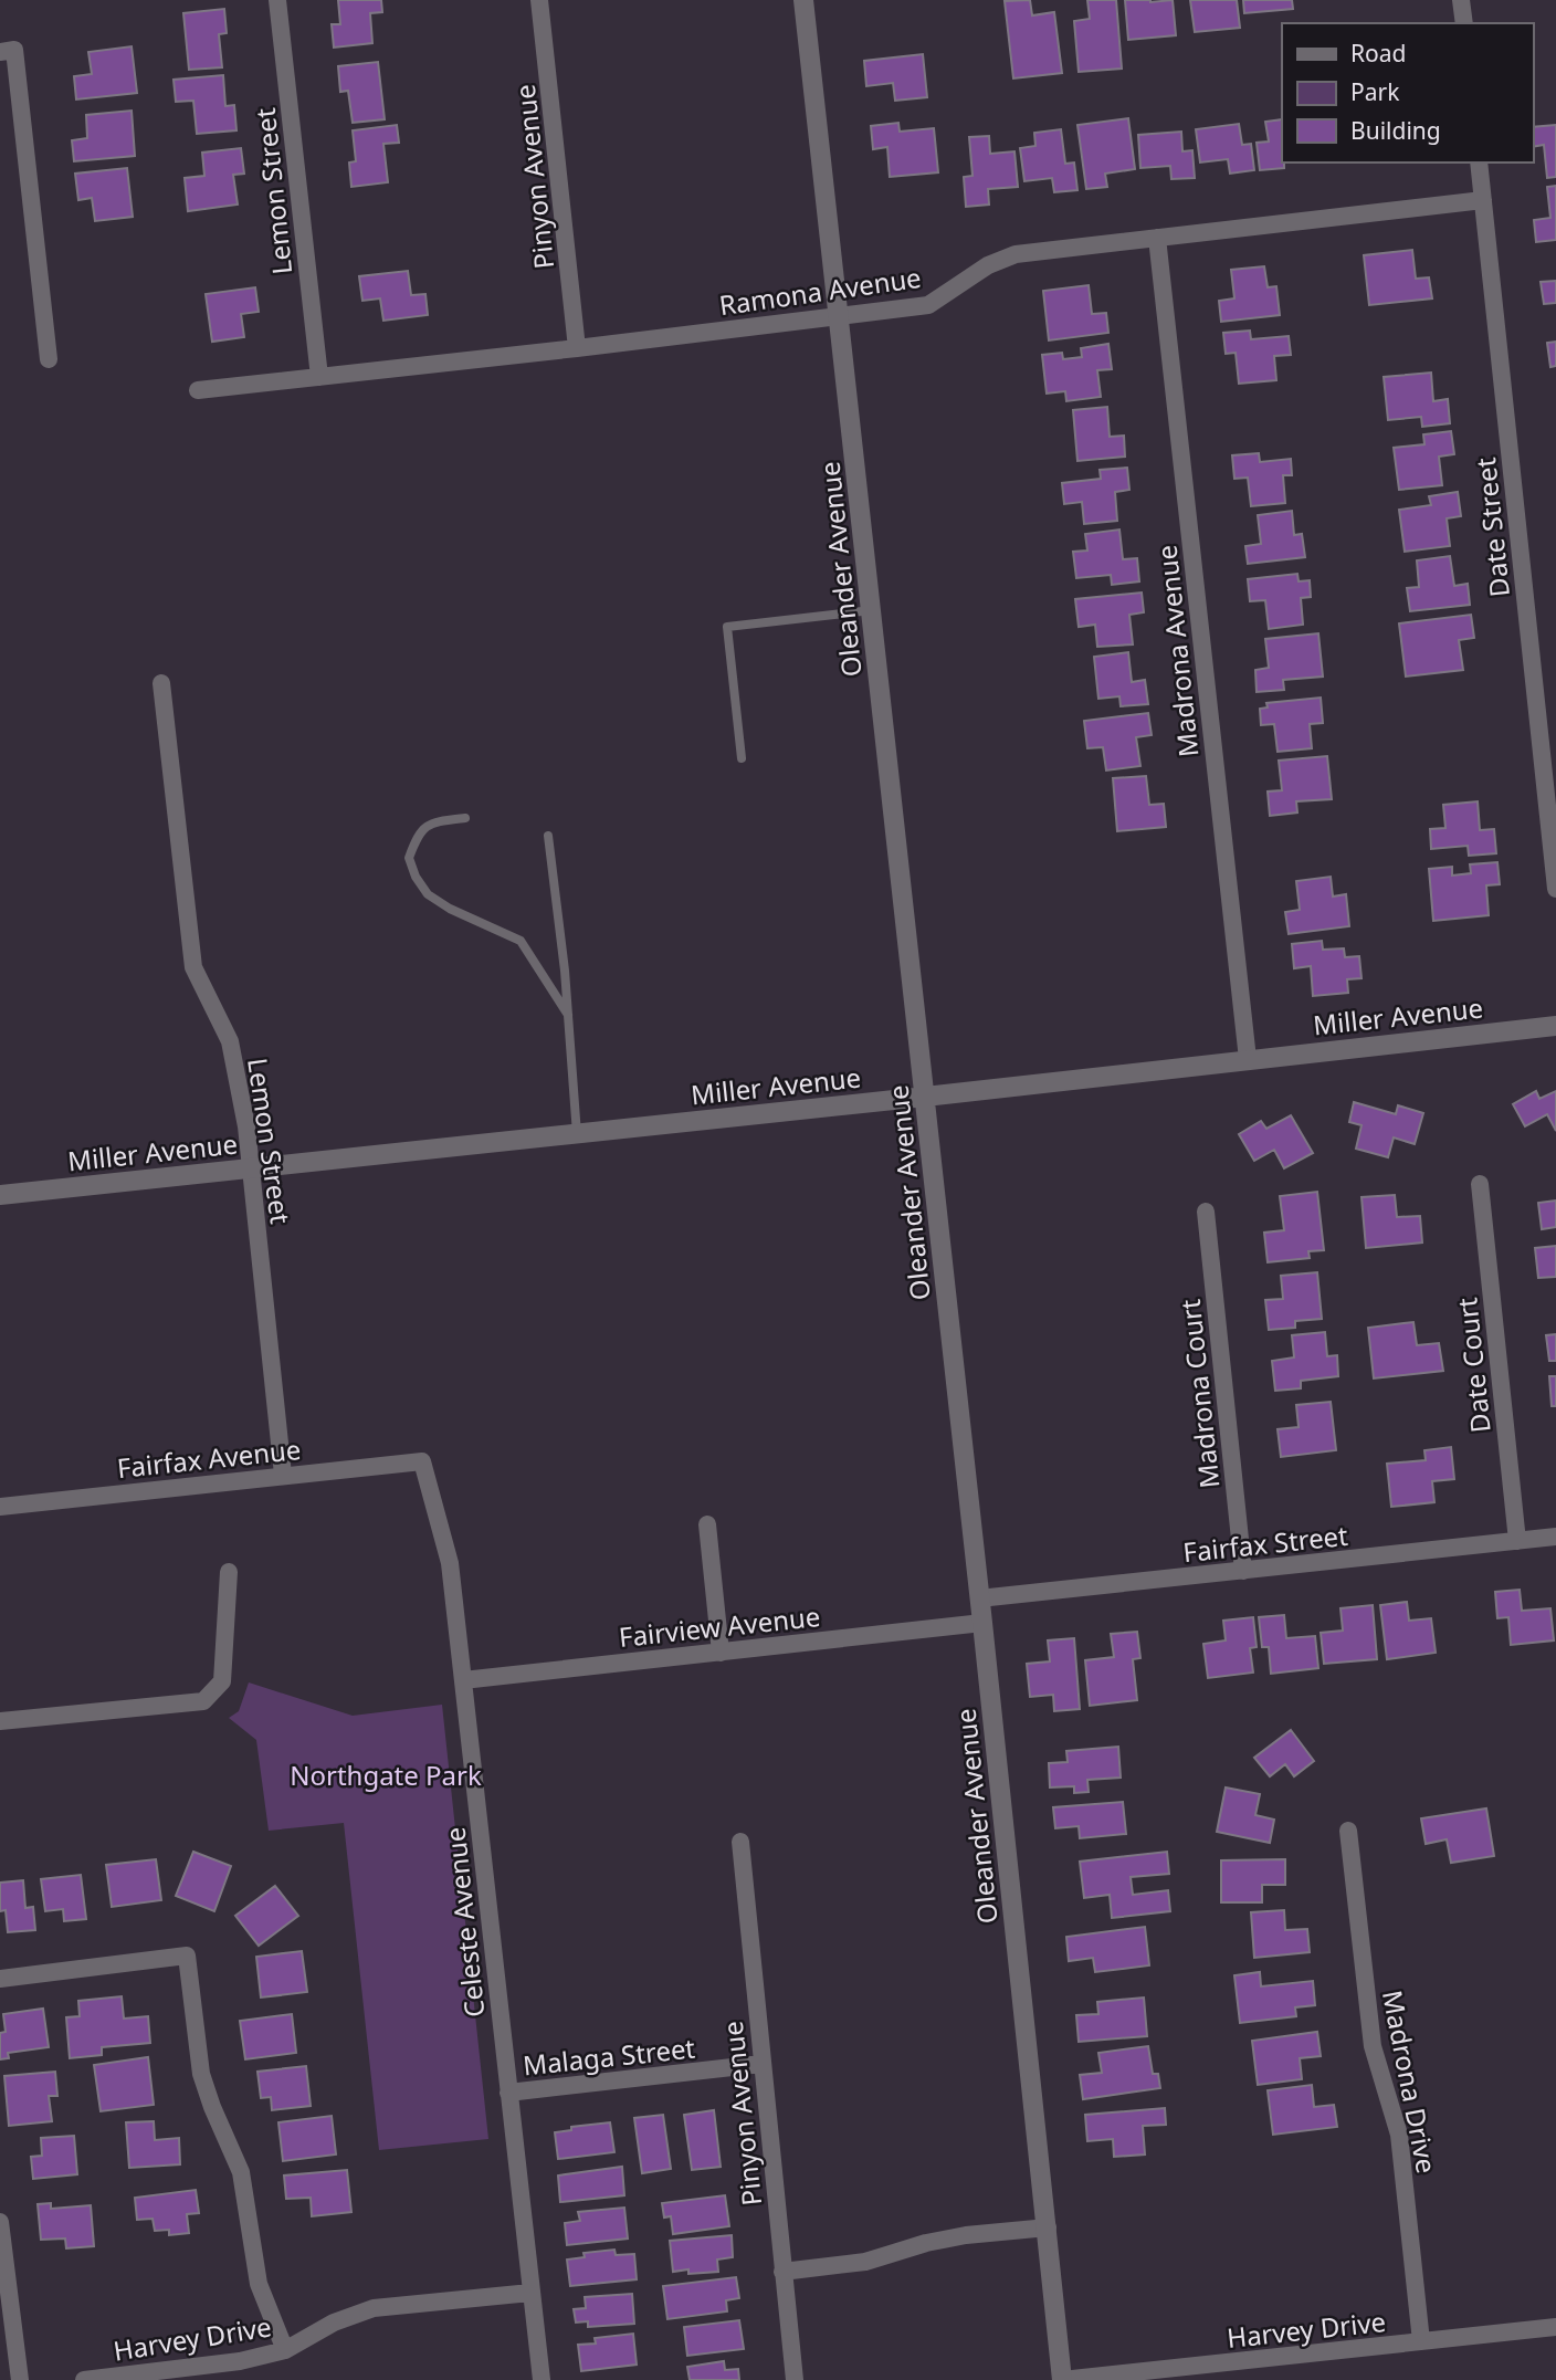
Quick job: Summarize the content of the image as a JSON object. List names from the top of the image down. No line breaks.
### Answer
{"streets":{"street":["Pinyon Avenue","Lemon Street","Ramona Avenue","Date Street","Oleander Avenue","Madrona Avenue","Miller Avenue","Date Court","Madrona Court","Fairfax Avenue","Fairfax Street","Fairview Avenue","Celeste Avenue","Malaga Street","Madrona Drive","Harvey Drive"]},"crossings":[["Pinyon Avenue","Ramona Avenue"],["Pinyon Avenue","Malaga Street"],["Lemon Street","Ramona Avenue"],["Lemon Street","Miller Avenue"],["Lemon Street","Fairfax Avenue"],["Ramona Avenue","Date Street"],["Ramona Avenue","Oleander Avenue"],["Ramona Avenue","Madrona Avenue"],["Oleander Avenue","Miller Avenue"],["Oleander Avenue","Fairfax Street"],["Oleander Avenue","Fairview Avenue"],["Oleander Avenue","Harvey Drive"],["Madrona Avenue","Miller Avenue"],["Date Court","Fairfax Street"],["Madrona Court","Fairfax Street"],["Fairfax Avenue","Celeste Avenue"],["Fairview Avenue","Celeste Avenue"],["Celeste Avenue","Malaga Street"],["Celeste Avenue","Harvey Drive"],["Madrona Drive","Harvey Drive"]],"parks":["Northgate Park"],"legend":["Road","Park","Building"]}
